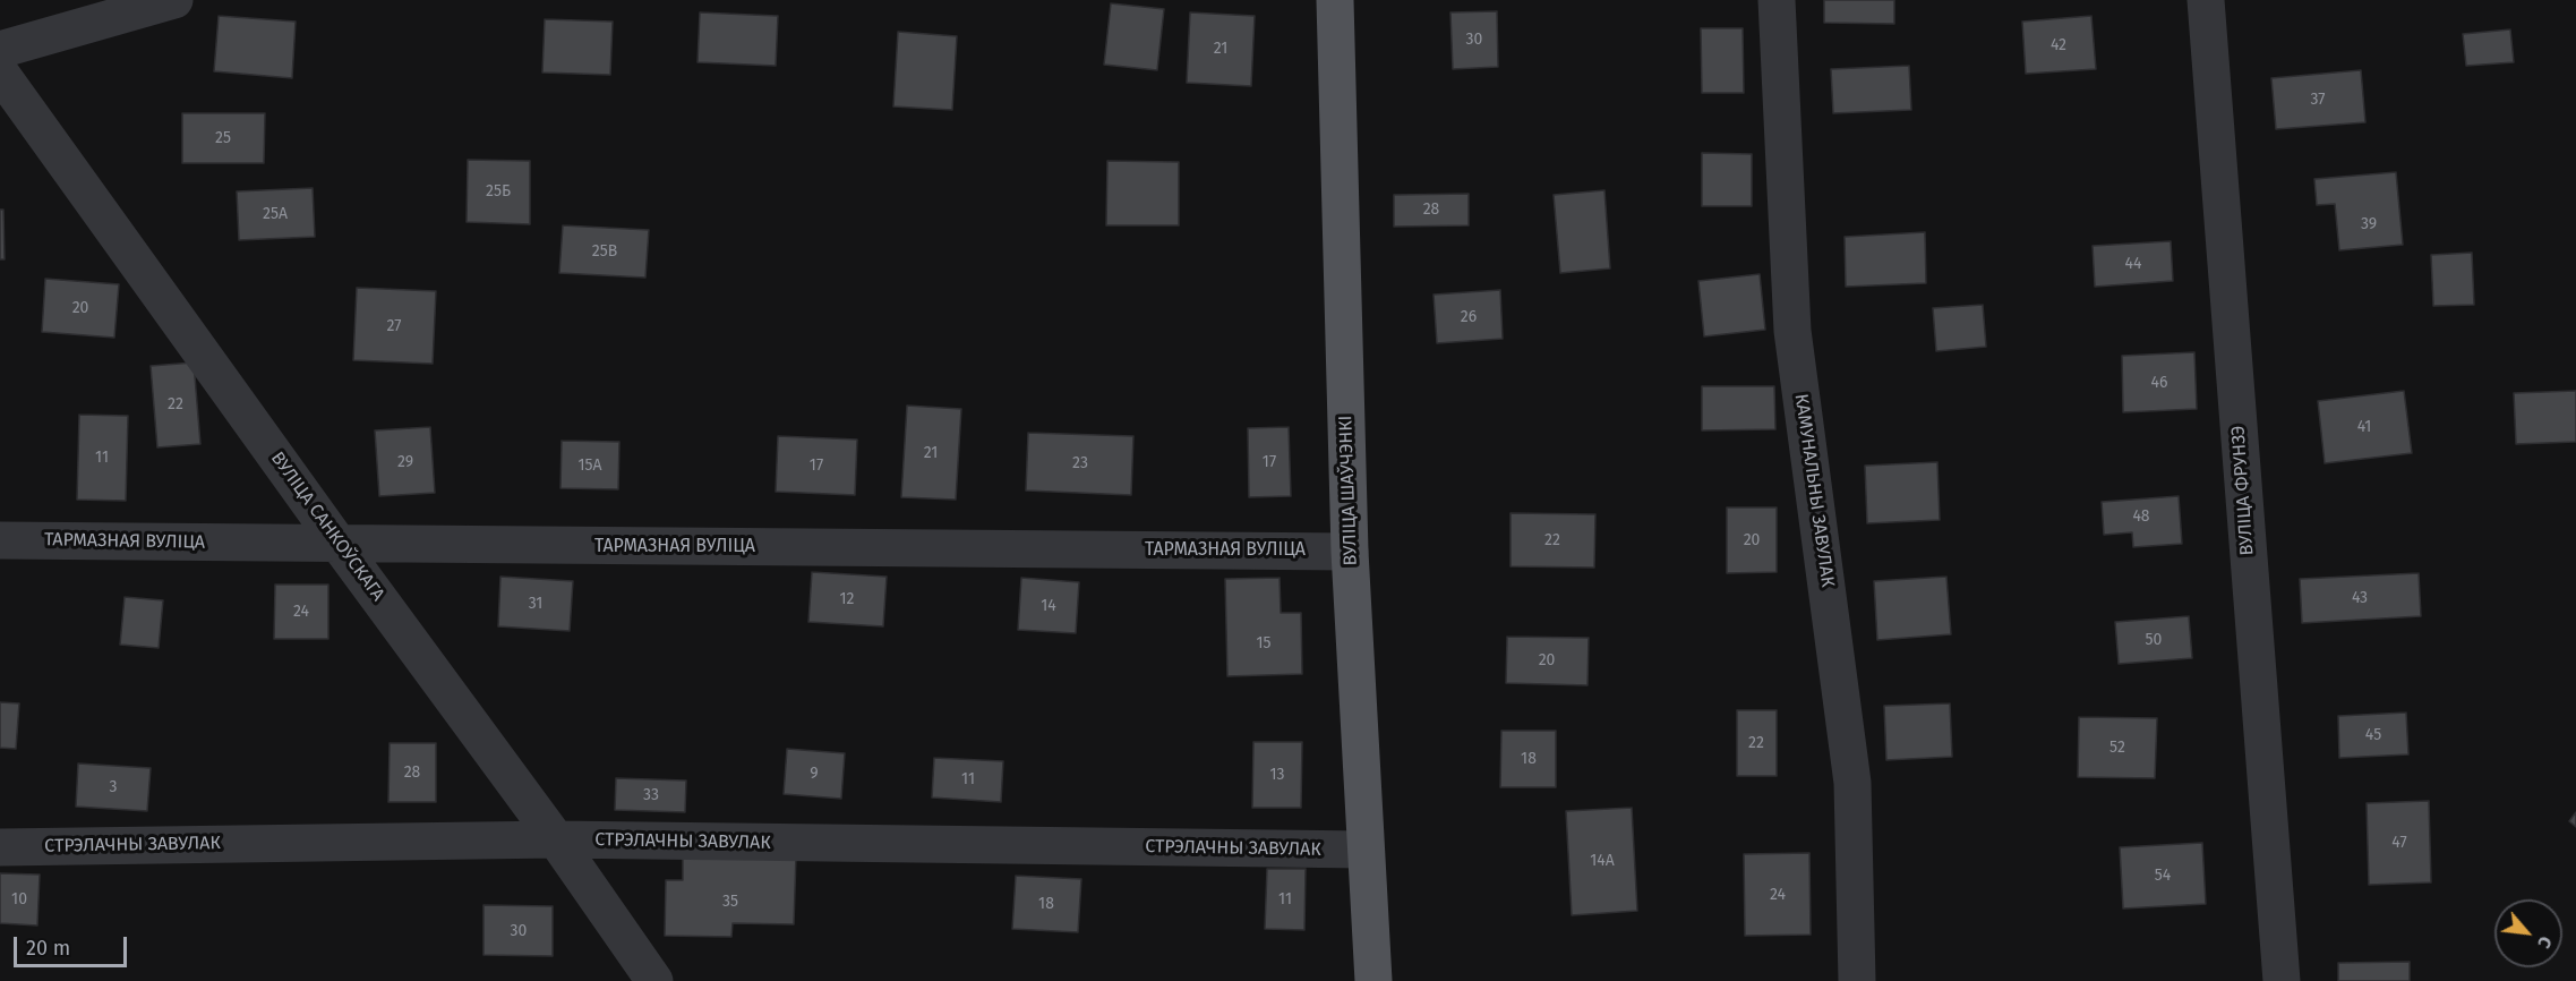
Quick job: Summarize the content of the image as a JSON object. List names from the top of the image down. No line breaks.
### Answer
{"streets":{"main road":["ВУЛІЦА ШАЎЧЭНКІ"],"street":["КАМУНАЛЬНЫ ЗАВУЛАК","ВУЛІЦА ФРУНЗЭ","ВУЛІЦА САНКОЎСКАГА","ТАРМАЗНАЯ ВУЛІЦА","СТРЭЛАЧНЫ ЗАВУЛАК"]},"crossings":[["ВУЛІЦА ШАЎЧЭНКІ","ТАРМАЗНАЯ ВУЛІЦА"],["ВУЛІЦА ШАЎЧЭНКІ","СТРЭЛАЧНЫ ЗАВУЛАК"],["ВУЛІЦА САНКОЎСКАГА","ТАРМАЗНАЯ ВУЛІЦА"],["ВУЛІЦА САНКОЎСКАГА","СТРЭЛАЧНЫ ЗАВУЛАК"]],"house_numbers":["30","42","21","37","25","25Б","28","25А","39","25В","44","20","26","27","46","22","41","21","11","29","17","23","15А","17","48","22","20","43","12","31","14","24","50","15","20","45","22","52","18","28","9","13","11","3","33","47","14А","54","24","10","11","35","18","30"],"scale_bar":"20 m","north":"bottom right"}
